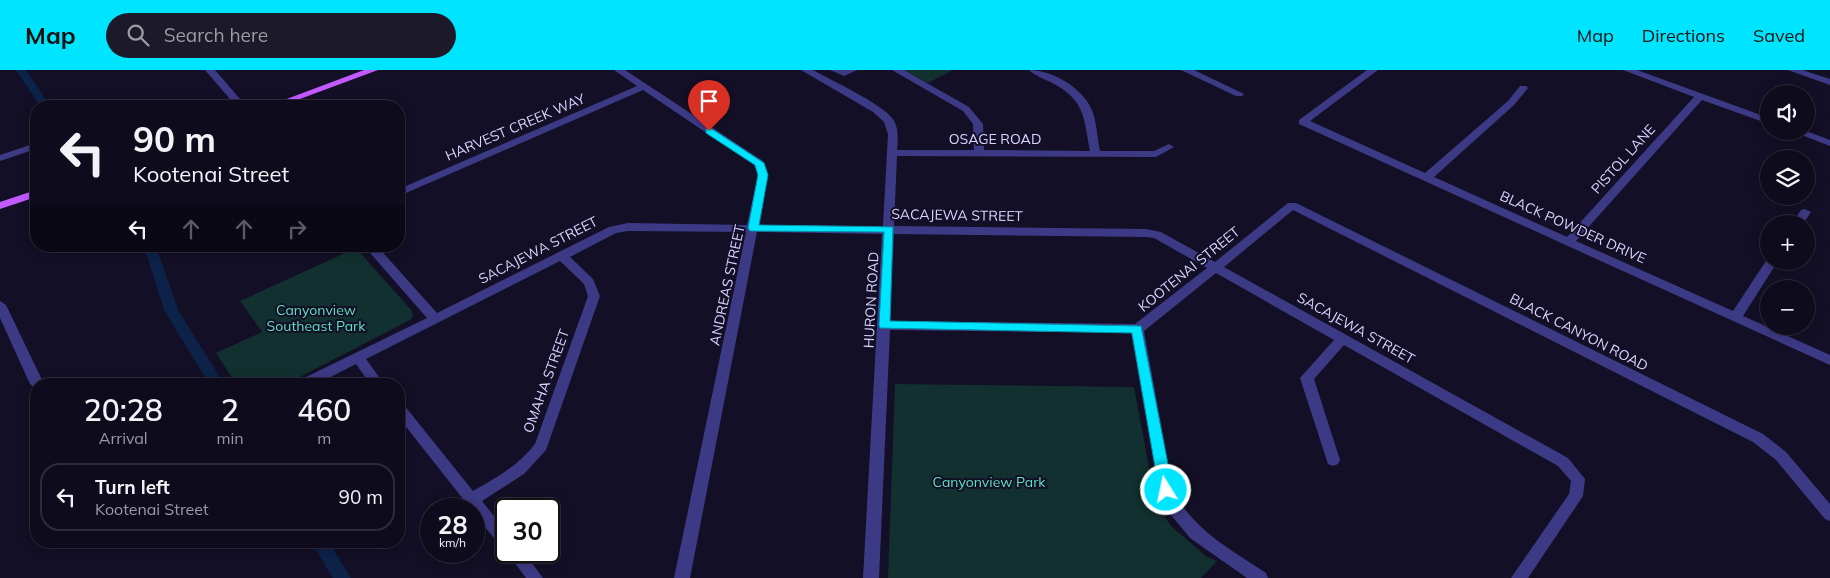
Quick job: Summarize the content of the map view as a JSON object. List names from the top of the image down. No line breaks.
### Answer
{"streets":{"street":["HARVEST CREEK WAY","OSAGE ROAD","PISTOL LANE","SACAJEWA STREET","BLACK POWDER DRIVE","KOOTENAI STREET","ANDREAS STREET","HURON ROAD","BLACK CANYON ROAD","OMAHA STREET"]},"crossings":[["HARVEST CREEK WAY","ANDREAS STREET"],["OSAGE ROAD","HURON ROAD"],["PISTOL LANE","BLACK POWDER DRIVE"],["SACAJEWA STREET","KOOTENAI STREET"],["SACAJEWA STREET","ANDREAS STREET"],["SACAJEWA STREET","HURON ROAD"],["SACAJEWA STREET","OMAHA STREET"],["KOOTENAI STREET","HURON ROAD"],["KOOTENAI STREET","BLACK CANYON ROAD"]],"parks":["Canyonview Southeast Park","Canyonview Park"],"page":{"header":"Map","search":"Search here","nav":["Map","Directions","Saved"],"map_buttons":["+","−"],"turn":["90 m","Kootenai Street"],"eta":["20:28","Arrival","2","min","460","m"],"list":[{"name":"Turn left","note":"Kootenai Street","value":"90 m"}],"speed":"28 km/h","limit":"30"}}
